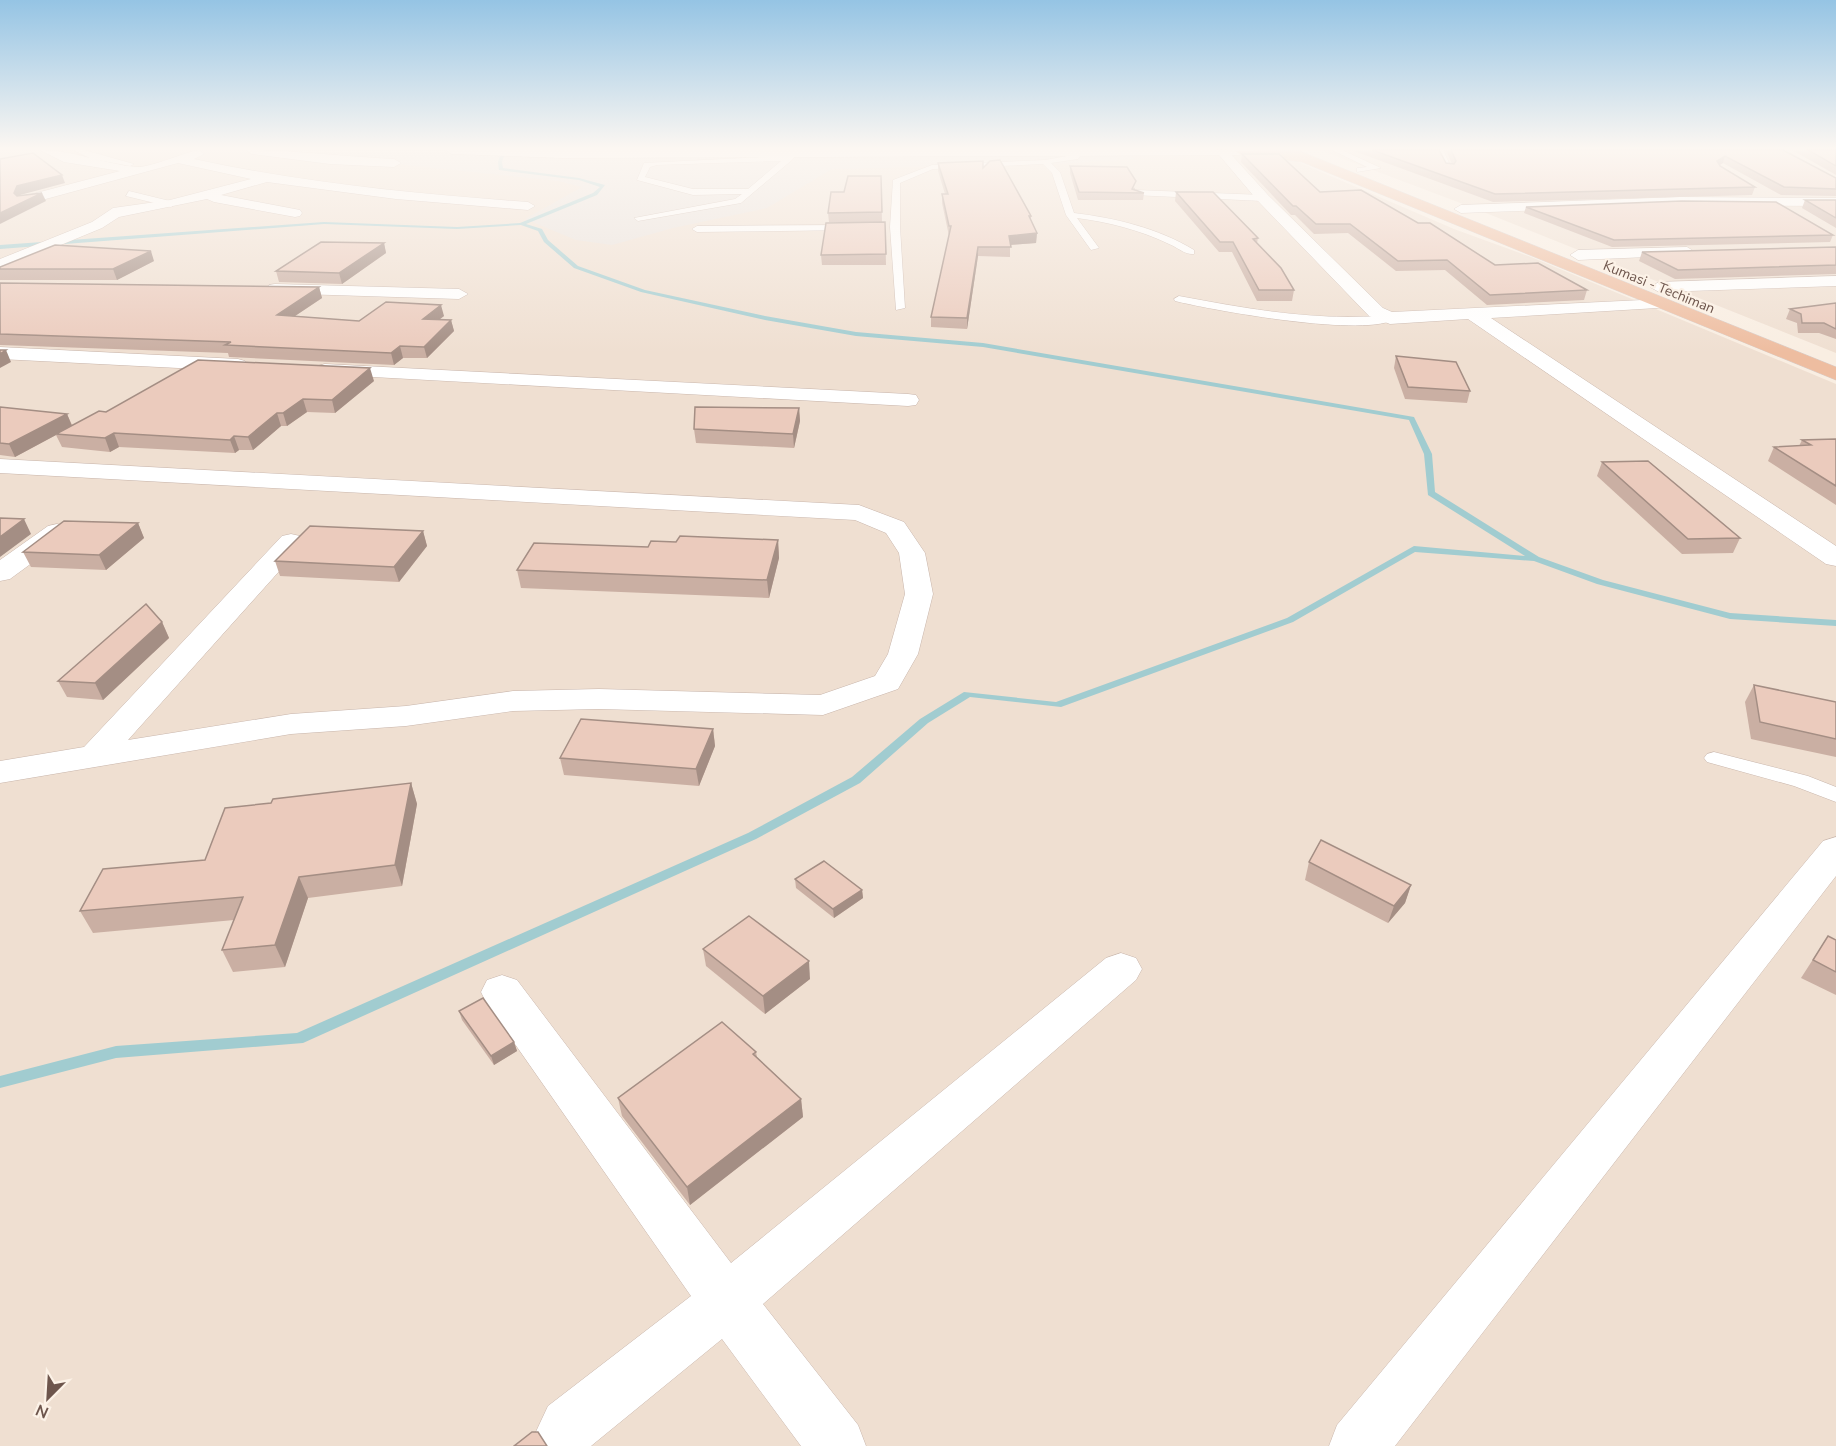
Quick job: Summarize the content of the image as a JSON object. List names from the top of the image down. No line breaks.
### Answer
{"streets":{"highway":["Kumasi - Techiman"]},"north":"bottom left"}
